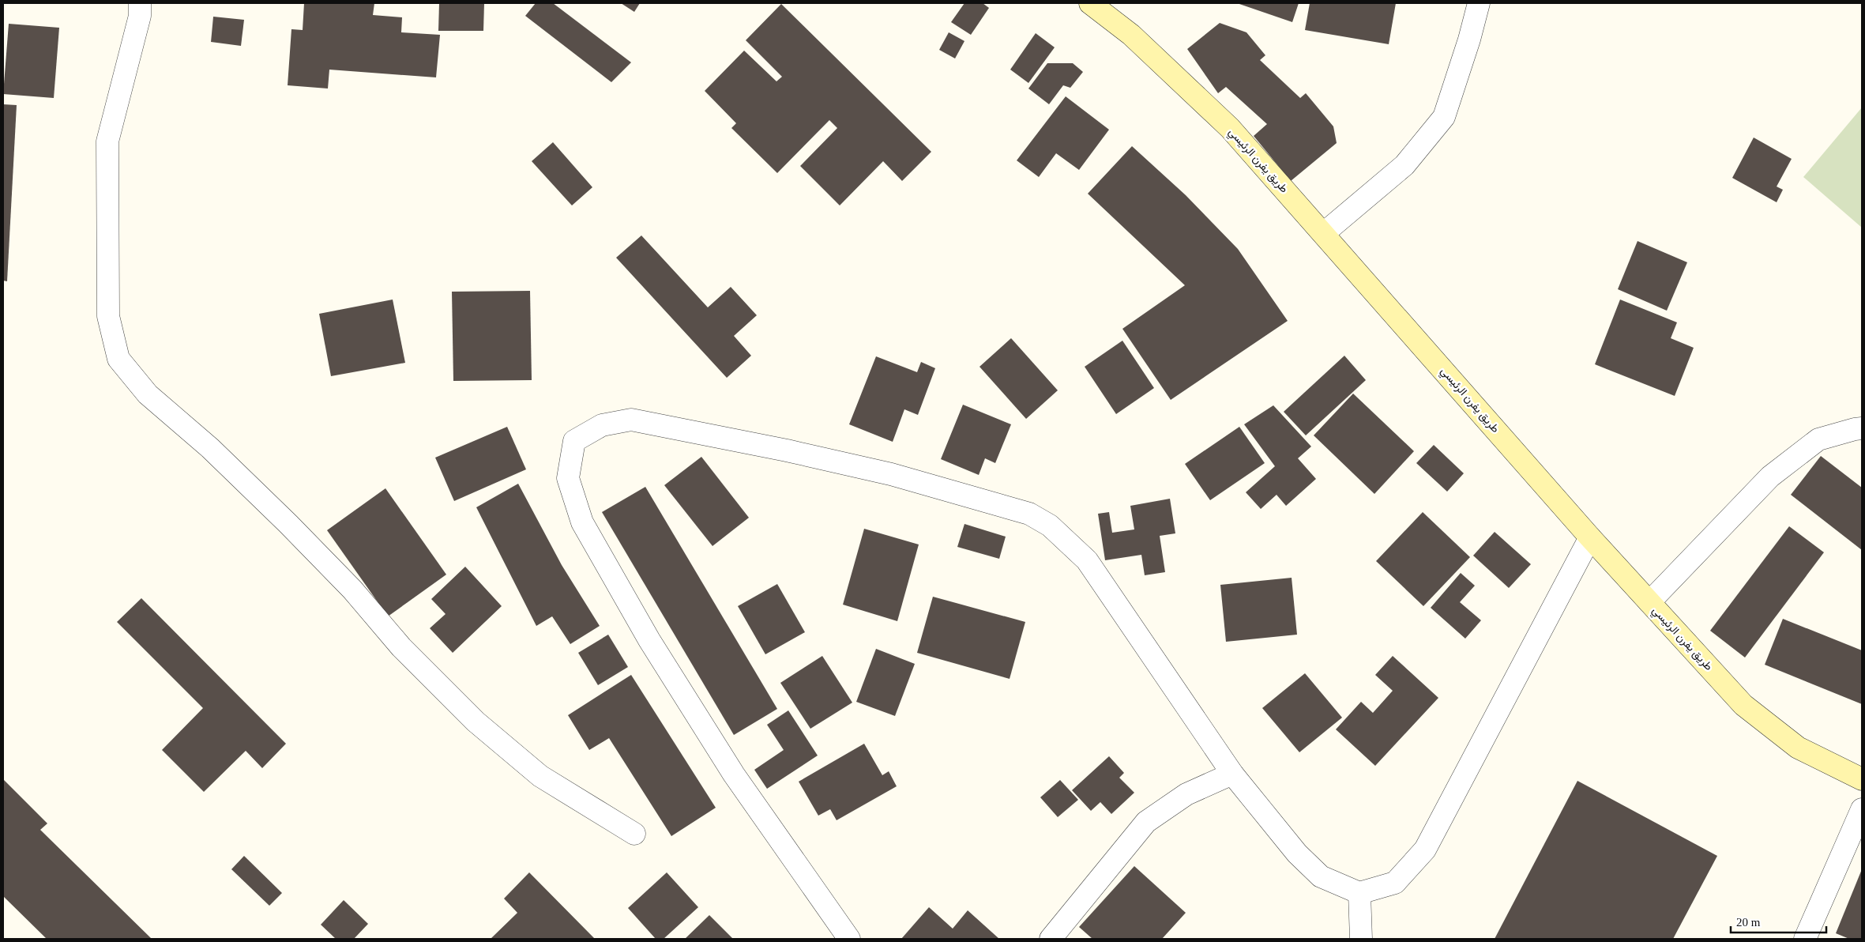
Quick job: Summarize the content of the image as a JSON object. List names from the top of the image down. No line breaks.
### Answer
{"streets":{"main road":["طريق يفرن الرئيسي"]},"scale_bar":"20 m"}
